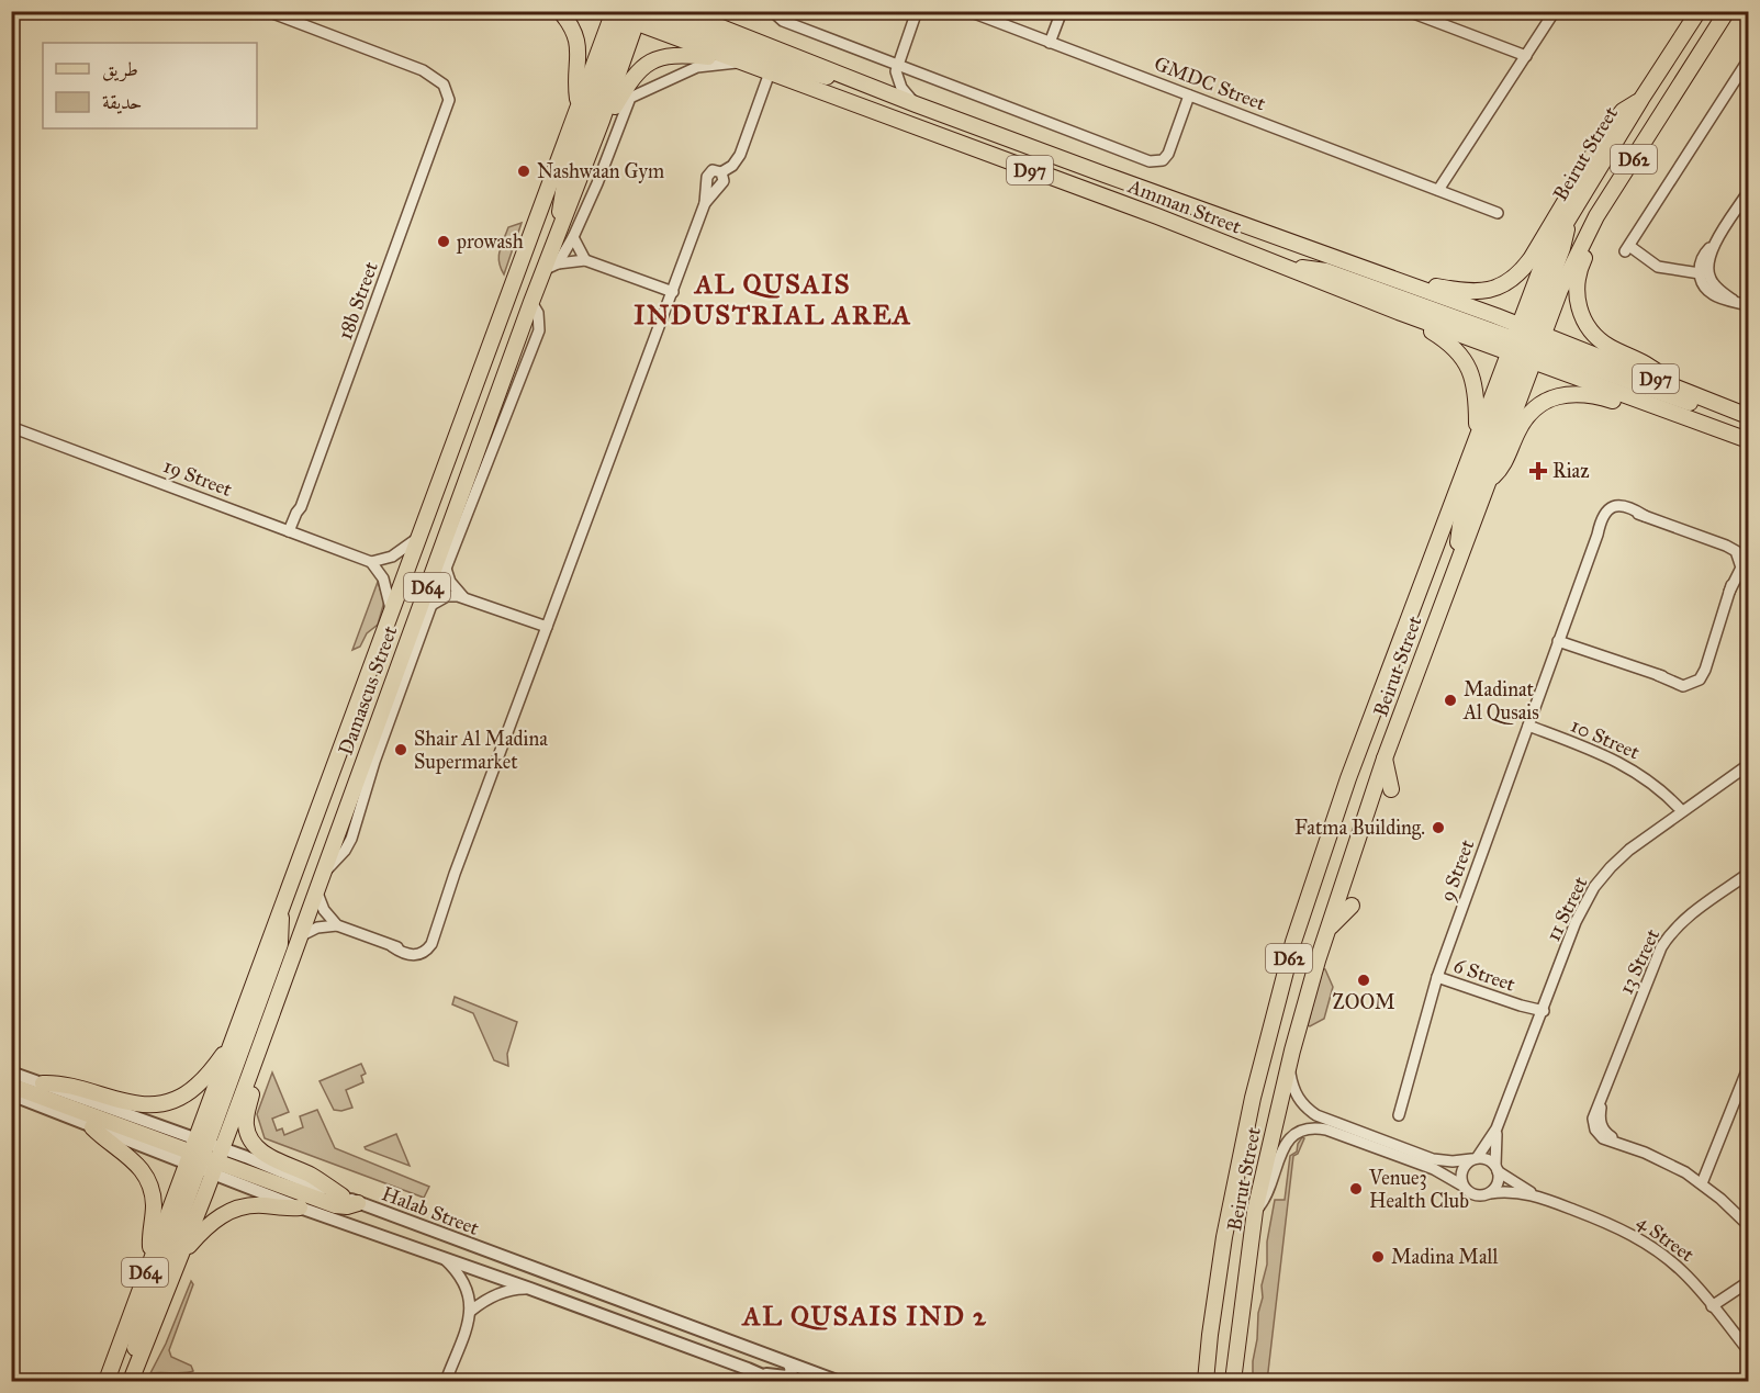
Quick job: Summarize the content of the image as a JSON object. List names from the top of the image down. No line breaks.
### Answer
{"streets":{"main road":["Beirut Street","D62","D97","Amman Street","D64","Damascus Street"],"street":["GMDC Street","18b Street","19 Street","10 Street","9 Street","11 Street","13 Street","6 Street","Halab Street","4 Street"]},"crossings":[["Beirut Street","Amman Street"],["Amman Street","Damascus Street"],["18b Street","19 Street"],["Damascus Street","Halab Street"],["10 Street","9 Street"],["10 Street","11 Street"],["9 Street","6 Street"],["11 Street","6 Street"],["11 Street","4 Street"]],"districts":["AL QUSAIS INDUSTRIAL AREA","AL QUSAIS IND 2"],"places":{"other":["Nashwaan Gym","prowash","Madinat Al Qusais","Shair Al Madina Supermarket","Fatma Building.","ZOOM","Venue3 Health Club","Madina Mall"],"health":["Riaz"]},"legend":["طريق","حديقة"]}
